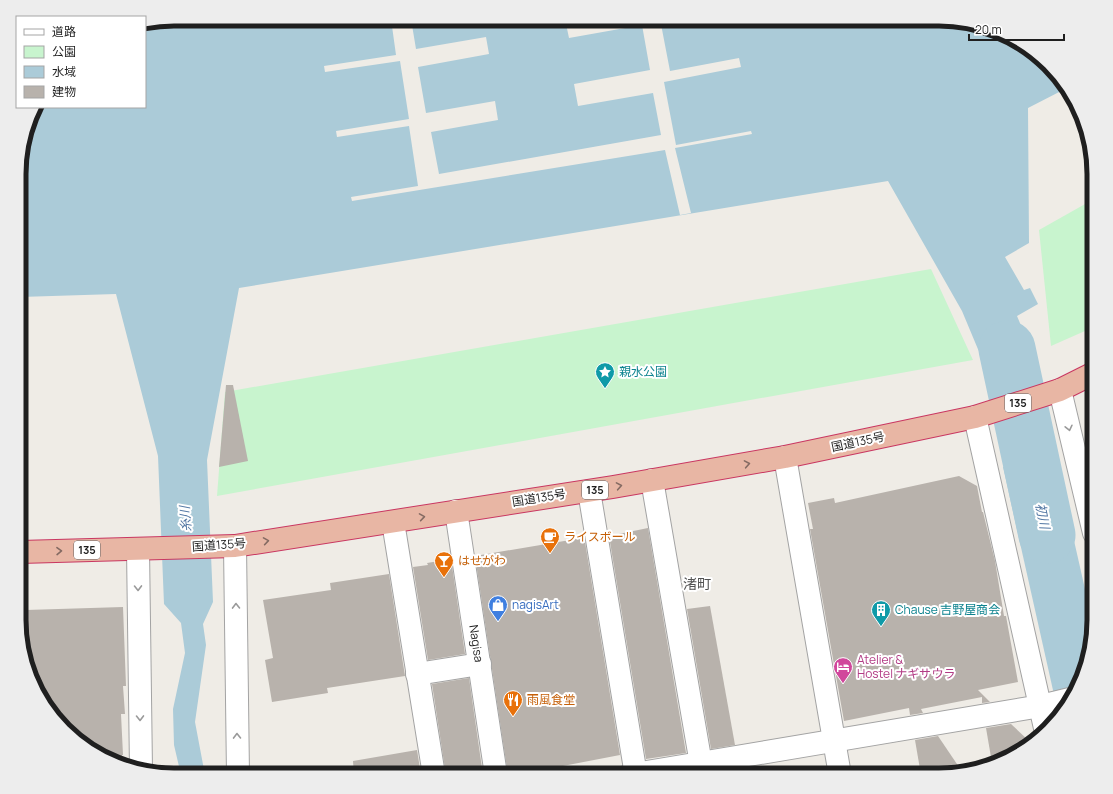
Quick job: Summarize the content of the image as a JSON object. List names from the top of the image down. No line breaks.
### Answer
{"streets":{"highway":["135","国道135号"],"street":["Nagisa"]},"crossings":[["国道135号","Nagisa"]],"one_way":["国道135号"],"districts":["渚町"],"water":["初川","糸川"],"places":{"place":["親水公園"],"cafe":["ライスボール"],"bar":["はせがわ"],"shop":["nagisArt"],"building":["Chause 吉野屋商会"],"hotel":["Atelier & Hostel ナギサウラ"],"restaurant":["雨風食堂"]},"legend":["道路","公園","水域","建物"],"scale_bar":"20 m"}
